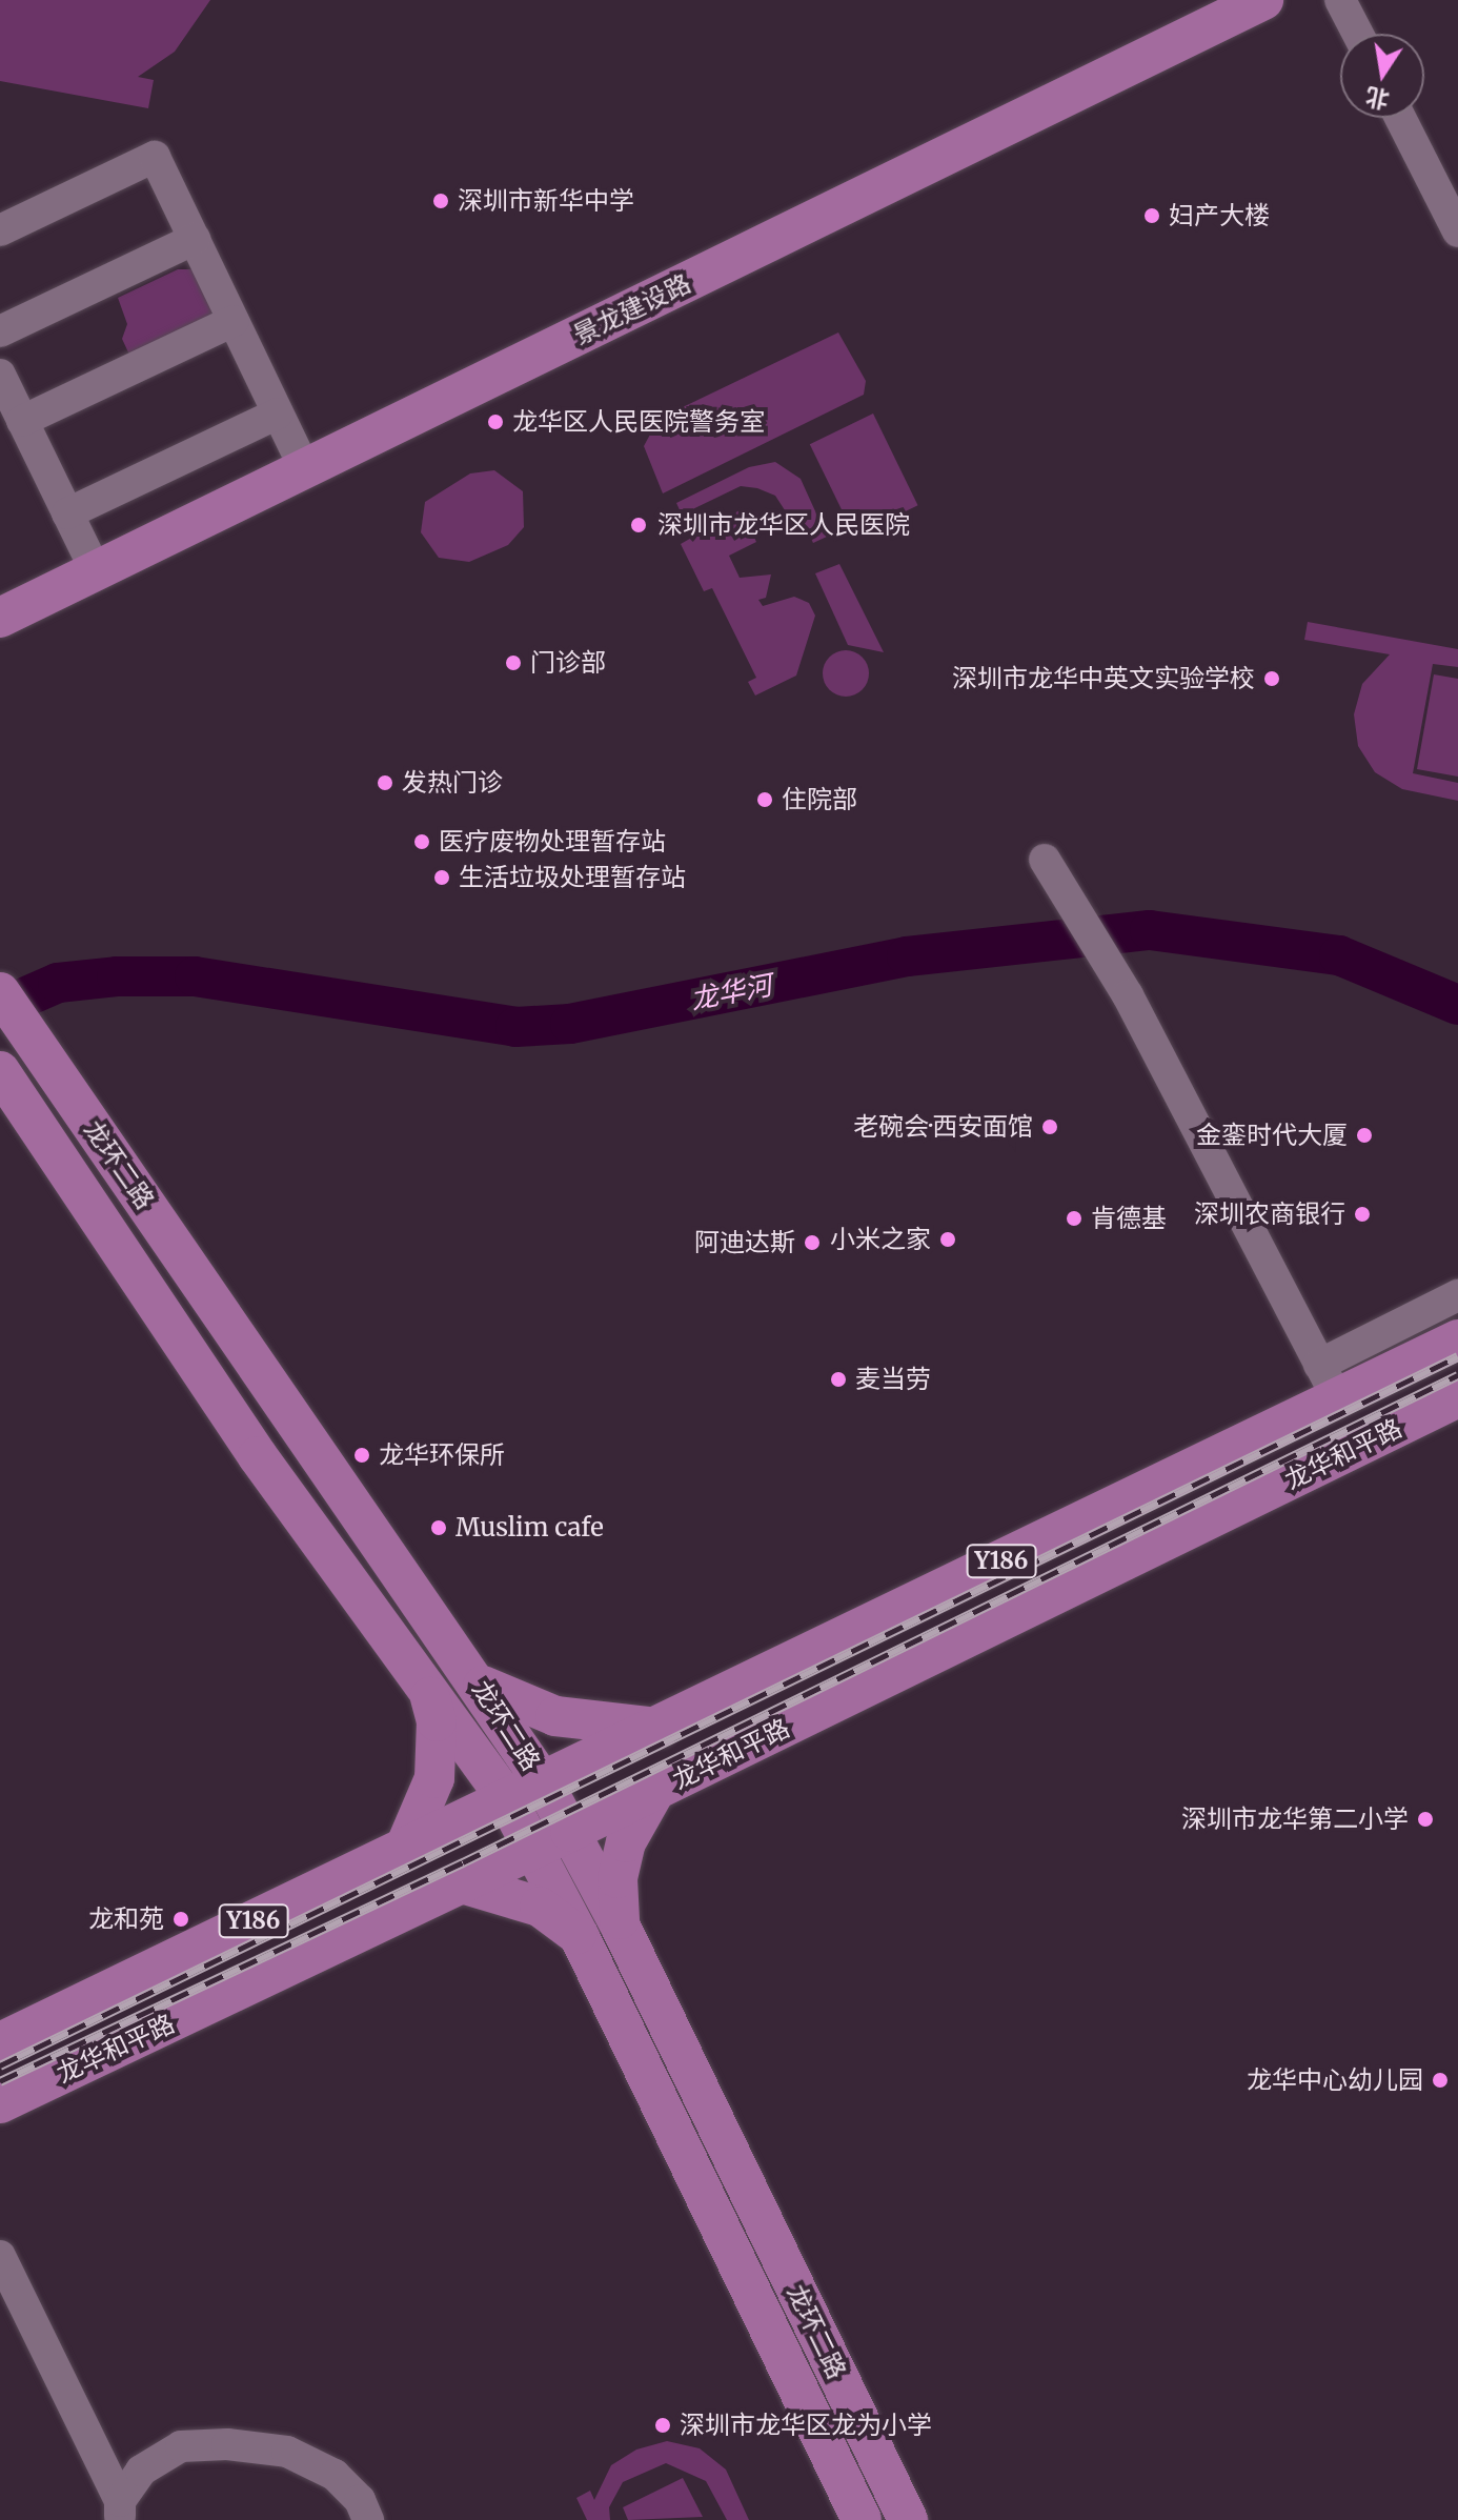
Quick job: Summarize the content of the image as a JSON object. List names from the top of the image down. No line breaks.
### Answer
{"streets":{"main road":["景龙建设路","龙环二路","龙华和平路","Y186"]},"crossings":[["龙环二路","龙华和平路"]],"water":["龙华河"],"places":["深圳市新华中学","妇产大楼","龙华区人民医院警务室","深圳市龙华区人民医院","门诊部","深圳市龙华中英文实验学校","发热门诊","住院部","医疗废物处理暂存站","生活垃圾处理暂存站","老碗会·西安面馆","金銮时代大厦","深圳农商银行","肯德基","小米之家","阿迪达斯","麦当劳","龙华环保所","Muslim cafe","深圳市龙华第二小学","龙和苑","龙华中心幼儿园","深圳市龙华区龙为小学"],"north":"bottom"}
